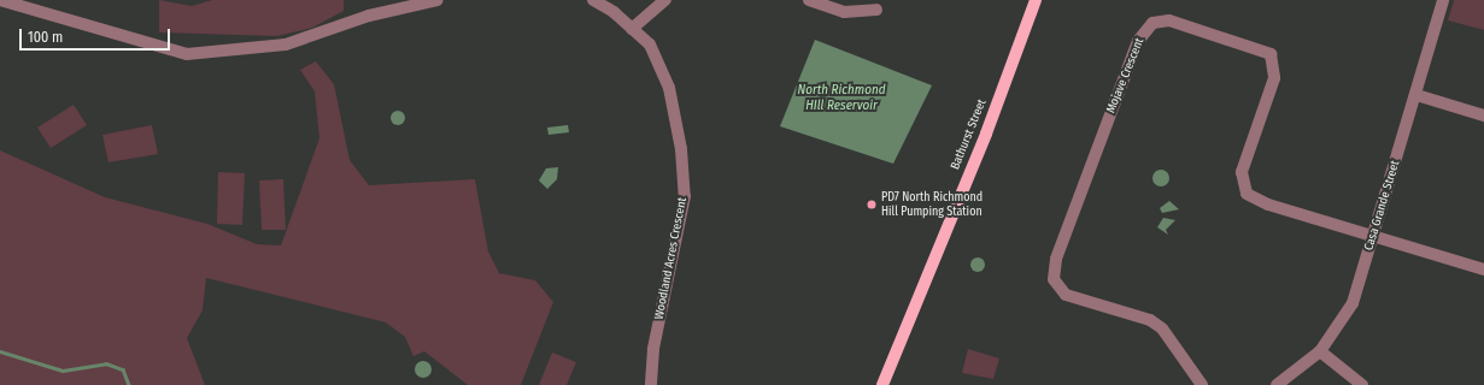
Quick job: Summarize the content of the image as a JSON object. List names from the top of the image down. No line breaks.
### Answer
{"streets":{"main road":["Bathurst Street"],"street":["Mojave Crescent","Casa Grande Street","Woodland Acres Crescent"]},"crossings":[["Mojave Crescent","Casa Grande Street"]],"water":["North Richmond HIll Reservoir"],"places":["PD7 North Richmond Hill Pumping Station"],"scale_bar":"100 m"}
